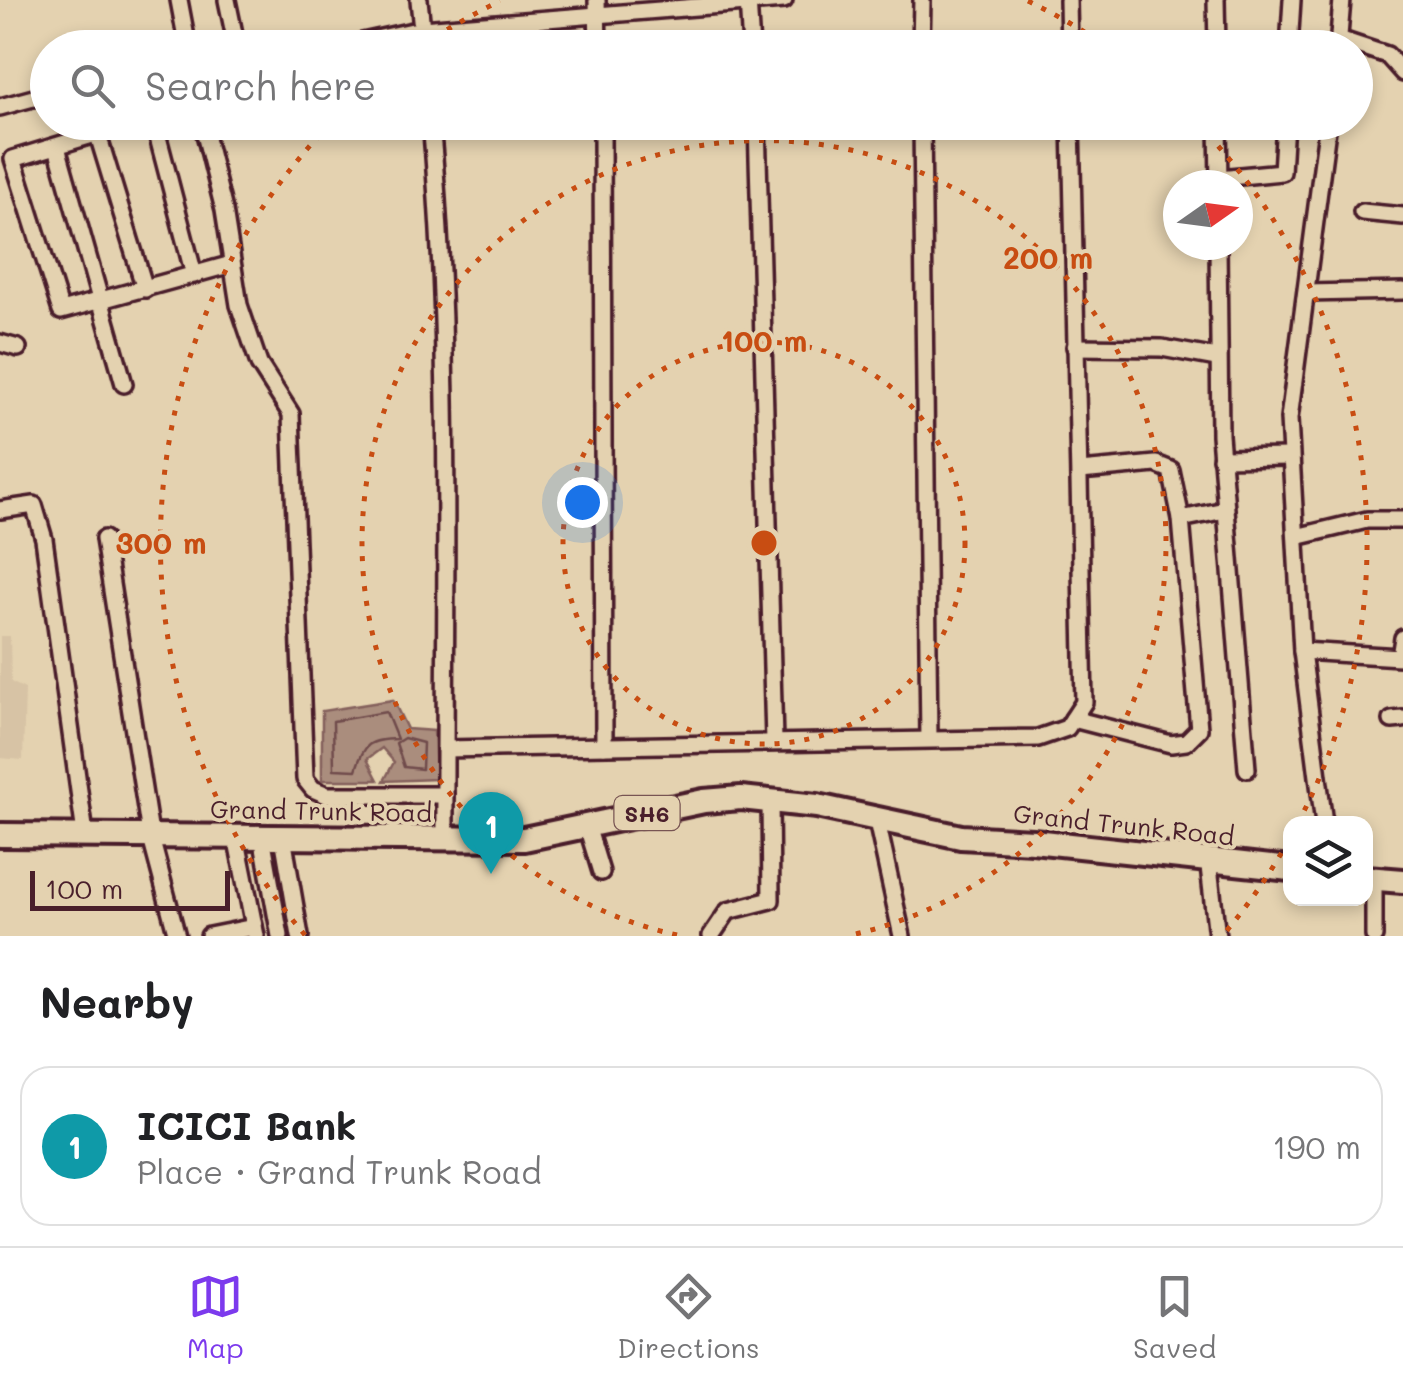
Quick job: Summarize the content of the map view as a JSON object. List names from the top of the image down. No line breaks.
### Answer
{"streets":{"main road":["Grand Trunk Road","SH6"]},"scale_bar":"100 m","north":"right","page":{"search":"Search here","pins":"1","scale":"100 m","heading":"Nearby","list":[{"mark":"1","name":"ICICI Bank","note":"Place · Grand Trunk Road","value":"190 m"}],"nav":["Map","Directions","Saved"]},"rings":["200 m","100 m","300 m"]}
